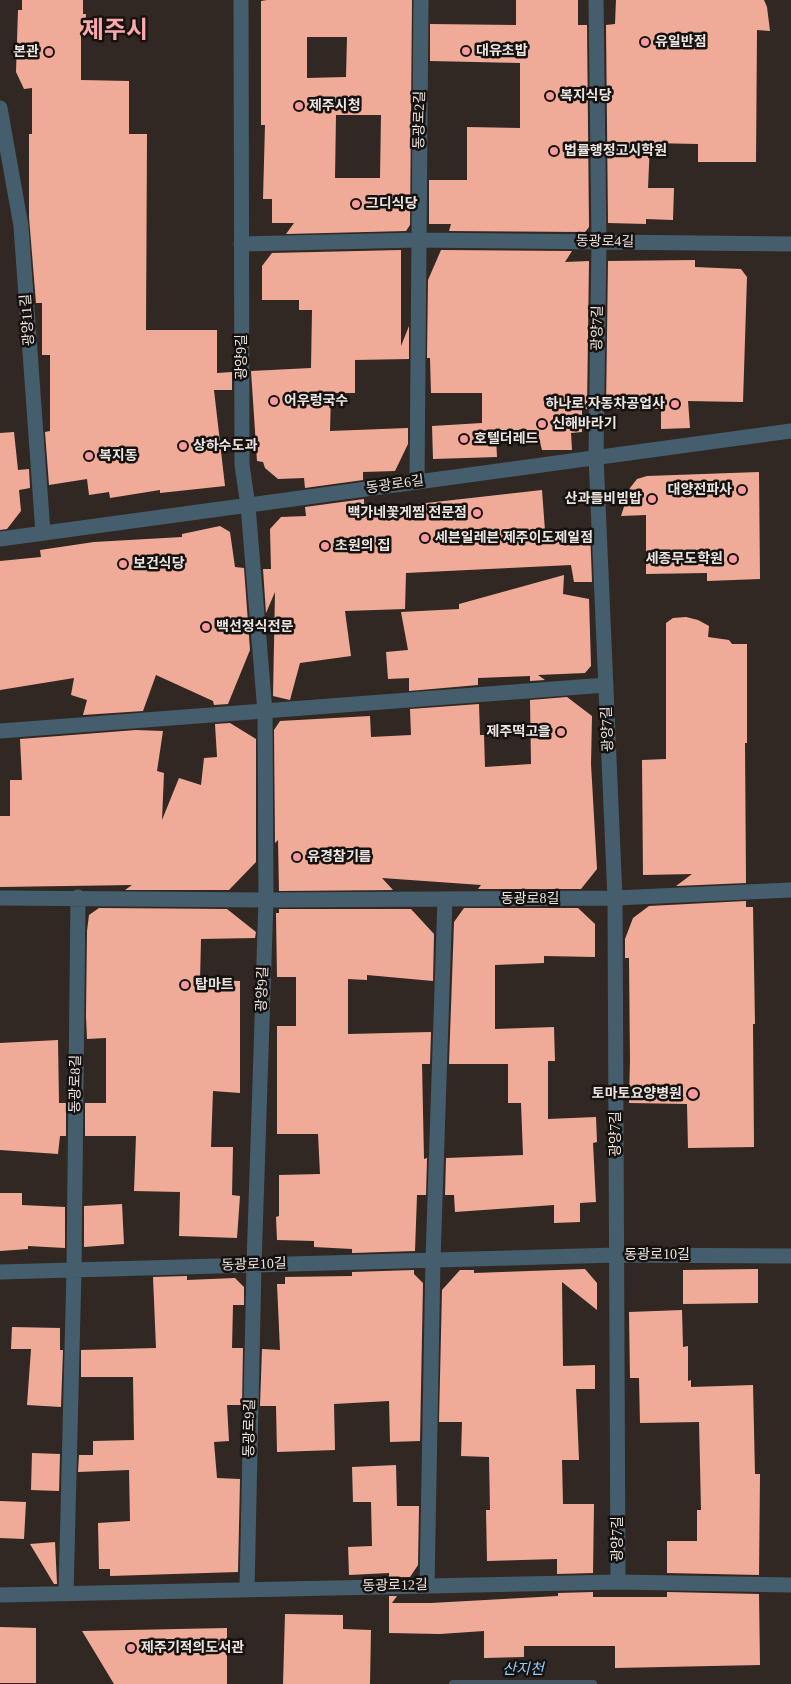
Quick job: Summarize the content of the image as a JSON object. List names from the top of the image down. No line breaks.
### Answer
{"streets":{"street":["동광로2길","동광로4길","광양11길","광양7길","광양9길","동광로6길","동광로8길","동광로10길","동광로9길","동광로12길"]},"crossings":[["동광로2길","동광로4길"],["동광로4길","광양7길"],["동광로4길","광양9길"],["광양11길","동광로6길"],["광양7길","광양9길"],["광양7길","동광로6길"],["광양7길","동광로8길"],["광양7길","동광로10길"],["광양7길","동광로12길"],["광양9길","동광로6길"],["광양9길","동광로8길"],["광양9길","동광로10길"],["광양9길","동광로9길"],["동광로8길","동광로10길"],["동광로10길","동광로9길"],["동광로9길","동광로12길"]],"districts":["제주시"],"water":["산지천"],"places":["유일반점","대유초밥","본관","복지식당","제주시청","법률행정고시학원","그디식당","어우렁국수","하나로 자동차공업사","신해바라기","호텔더레드","상하수도과","복지동","대양전파사","산과들비빔밥","백가네꽃게찜 전문점","세븐일레븐 제주이도제일점","초원의 집","세종무도학원","보건식당","백선정식전문","제주떡고을","유경참기름","탑마트","토마토요양병원","제주기적의도서관"]}
